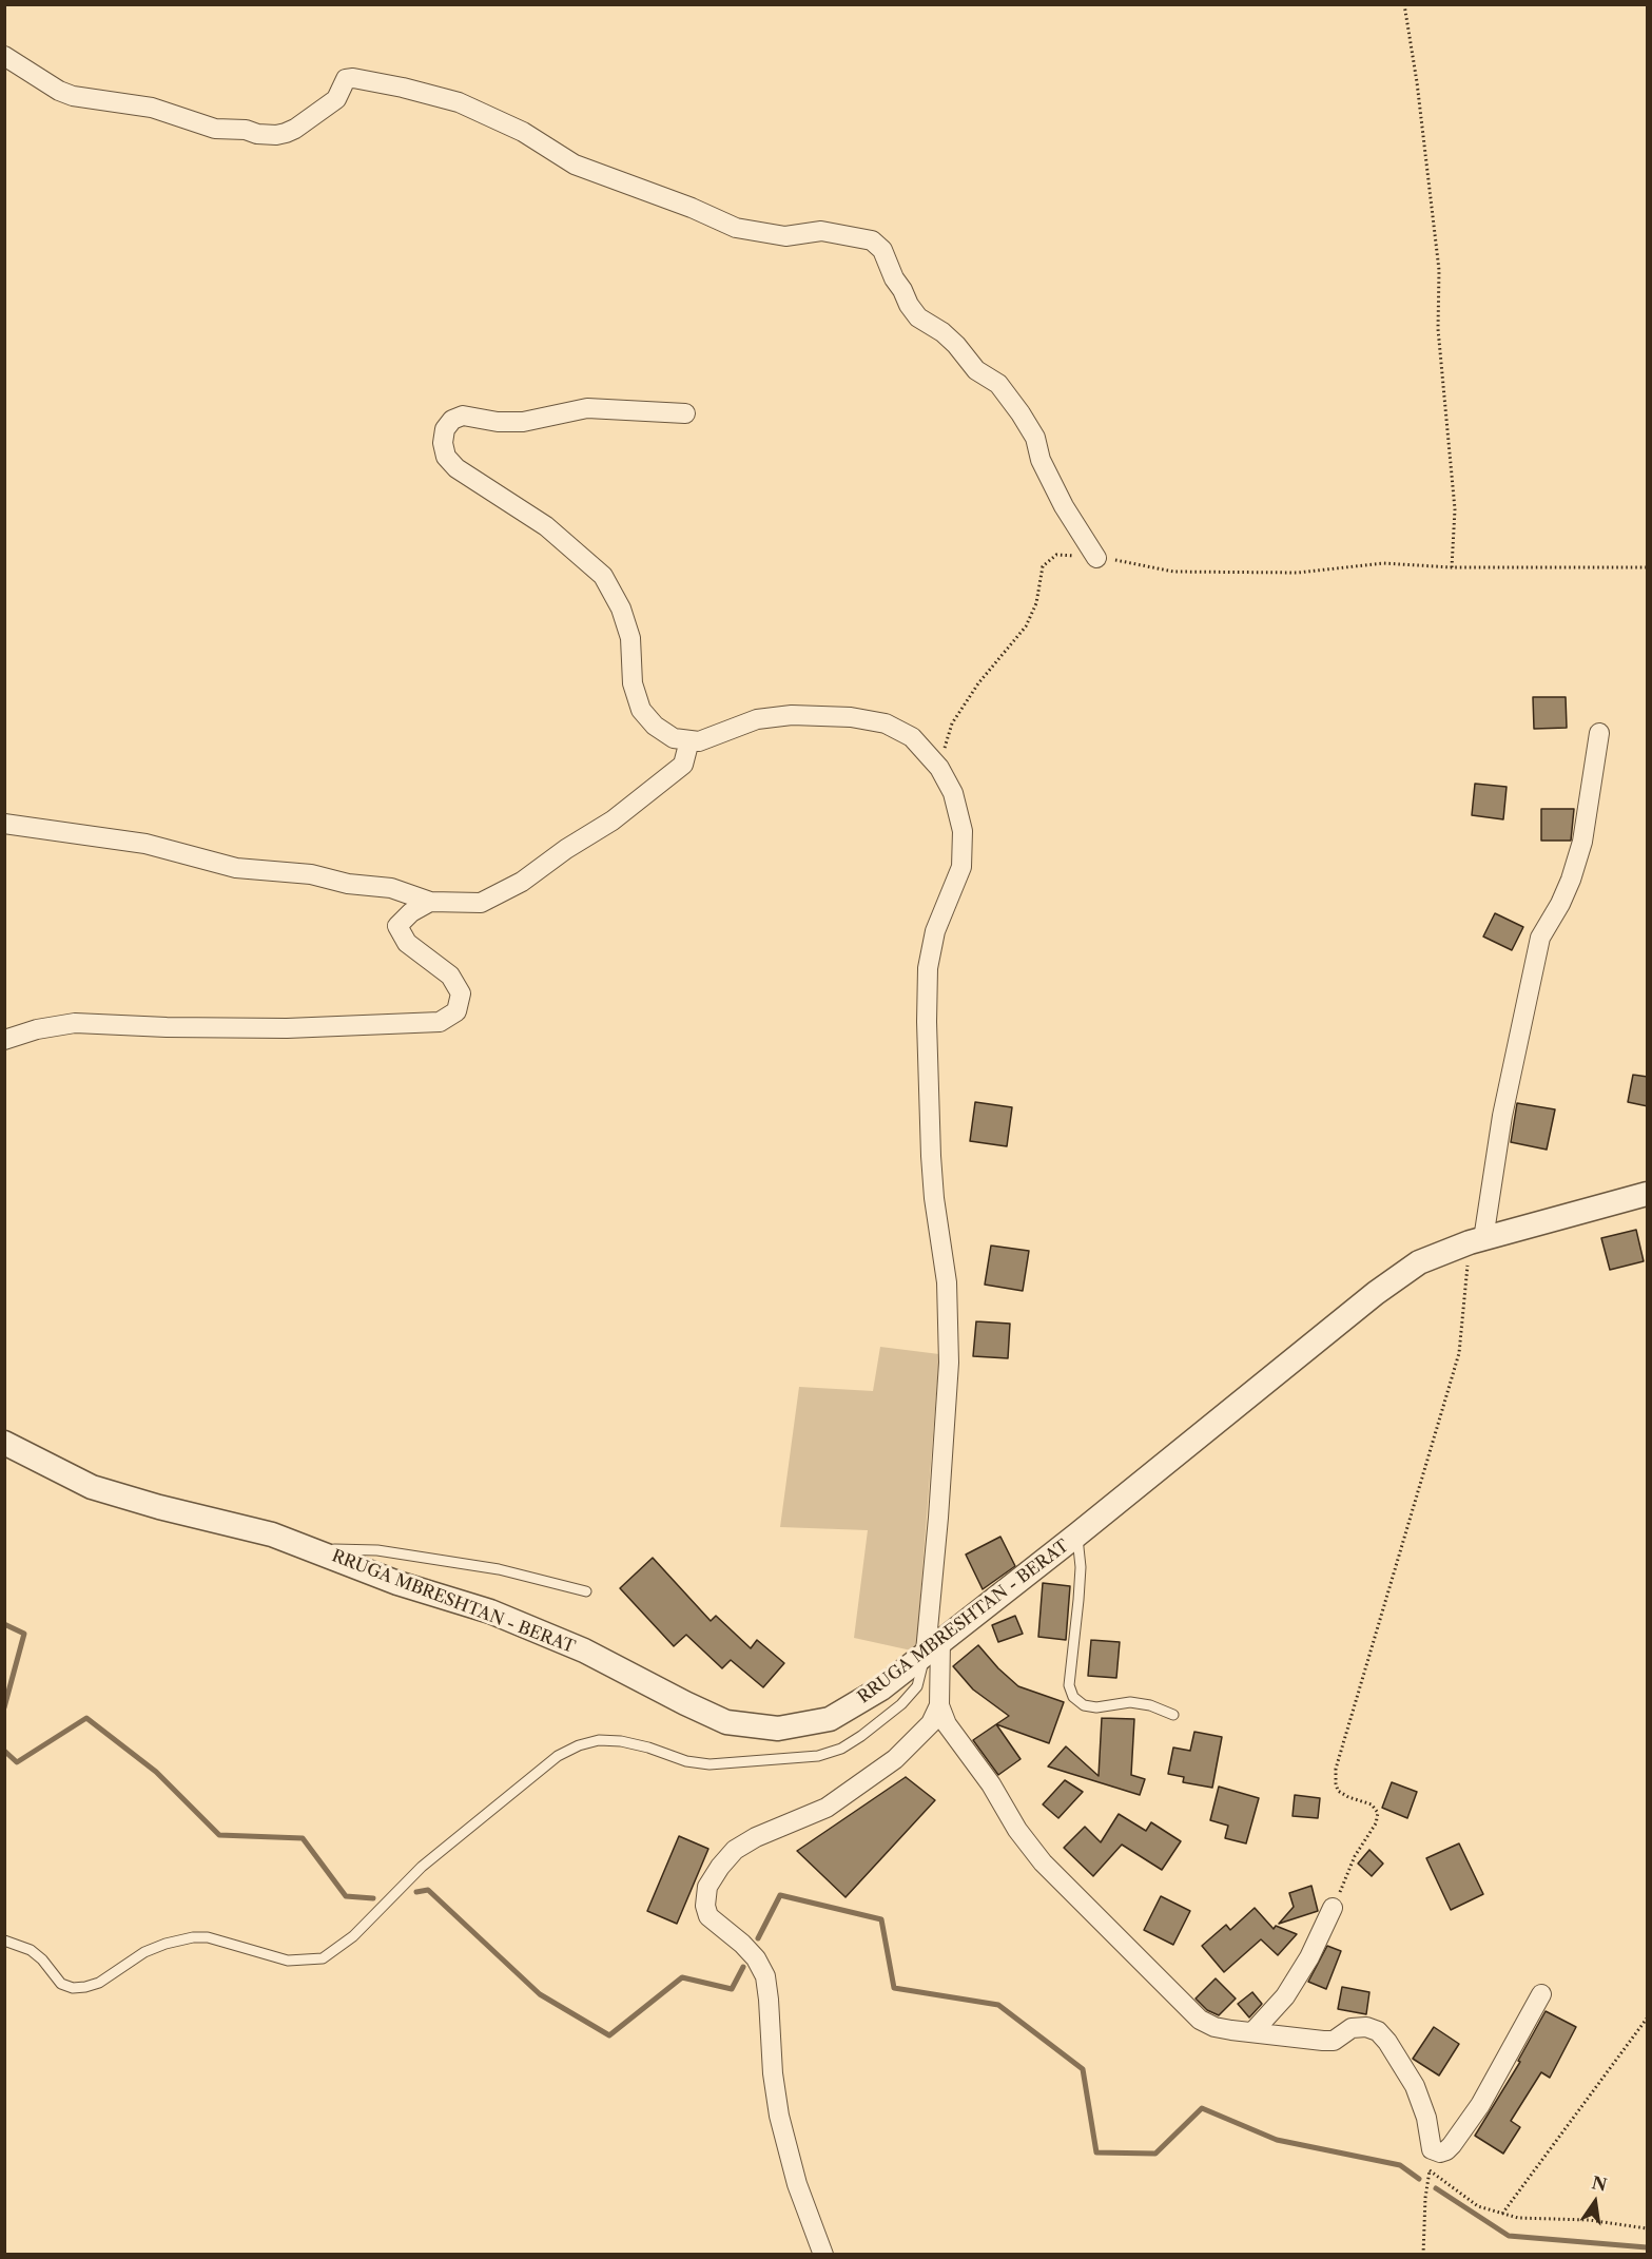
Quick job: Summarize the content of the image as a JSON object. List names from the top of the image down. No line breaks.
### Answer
{"streets":{"street":["RRUGA MBRESHTAN - BERAT"]},"north":"top"}
